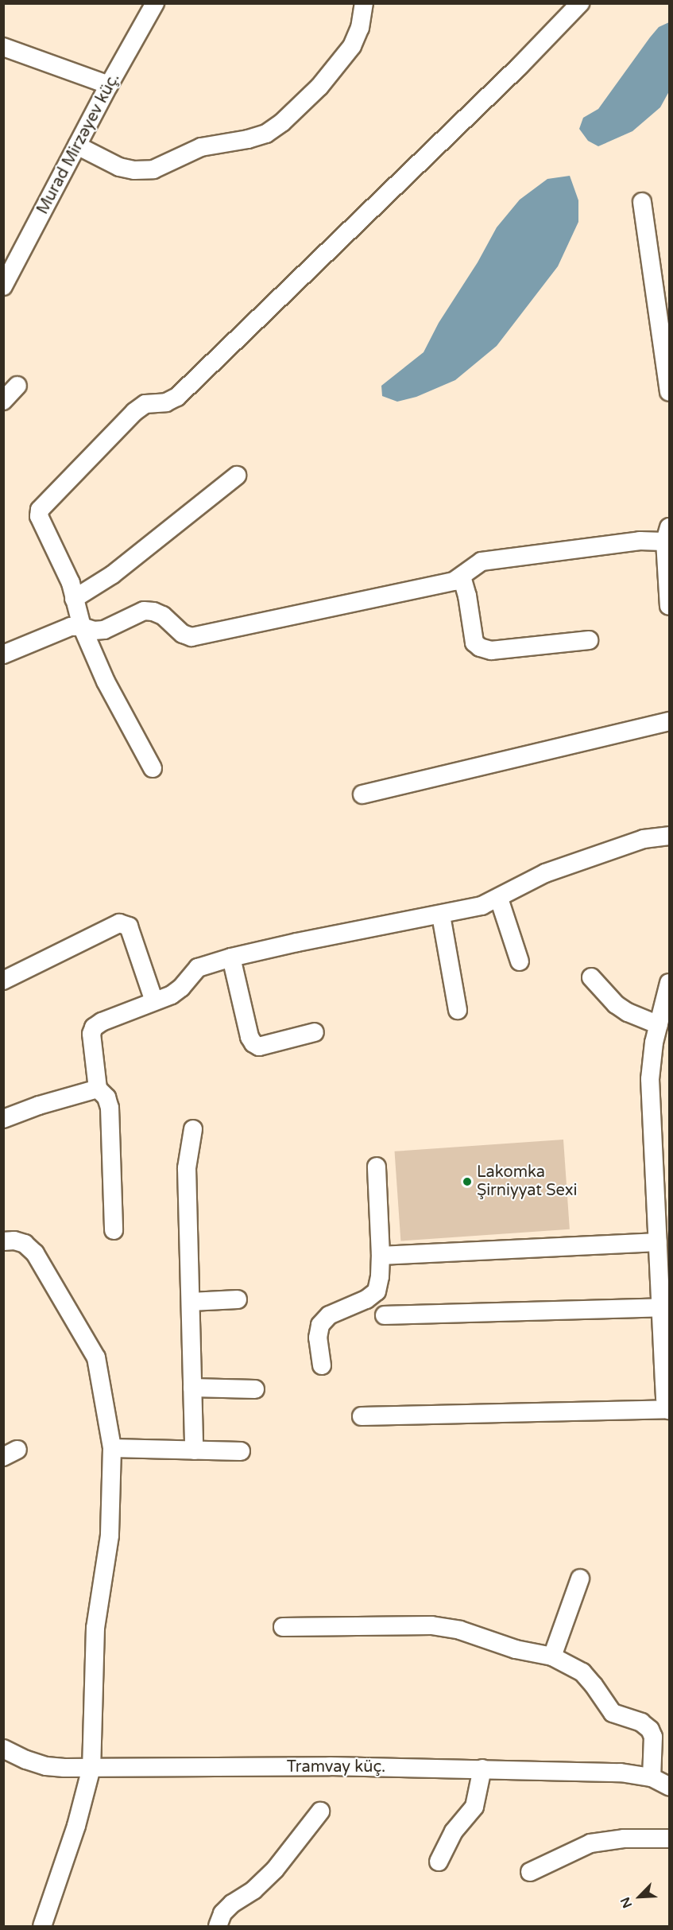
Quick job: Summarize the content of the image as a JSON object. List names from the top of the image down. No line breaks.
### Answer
{"streets":{"street":["Murad Mirzəyev küç.","Tramvay küç."]},"places":["Lakomka Şirniyyat Sexi"],"north":"bottom left"}
